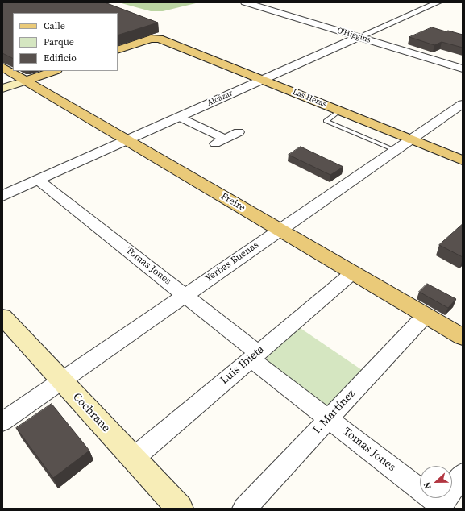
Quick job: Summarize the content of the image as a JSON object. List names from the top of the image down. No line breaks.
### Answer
{"streets":{"main road":["Las Heras","Freire","Cochrane"],"street":["O'Higgins","Alcázar","Yerbas Buenas","Tomas Jones","Luis Ibieta","I. Martínez"]},"crossings":[["O'Higgins","Alcázar"],["Alcázar","Las Heras"],["Alcázar","Freire"],["Alcázar","Tomas Jones"],["Las Heras","Yerbas Buenas"],["Freire","Yerbas Buenas"],["Freire","Luis Ibieta"],["Freire","I. Martínez"],["Yerbas Buenas","Tomas Jones"],["Yerbas Buenas","Cochrane"],["Tomas Jones","Luis Ibieta"],["Tomas Jones","I. Martínez"],["Luis Ibieta","Cochrane"]],"legend":["Calle","Parque","Edificio"],"north":"left"}
